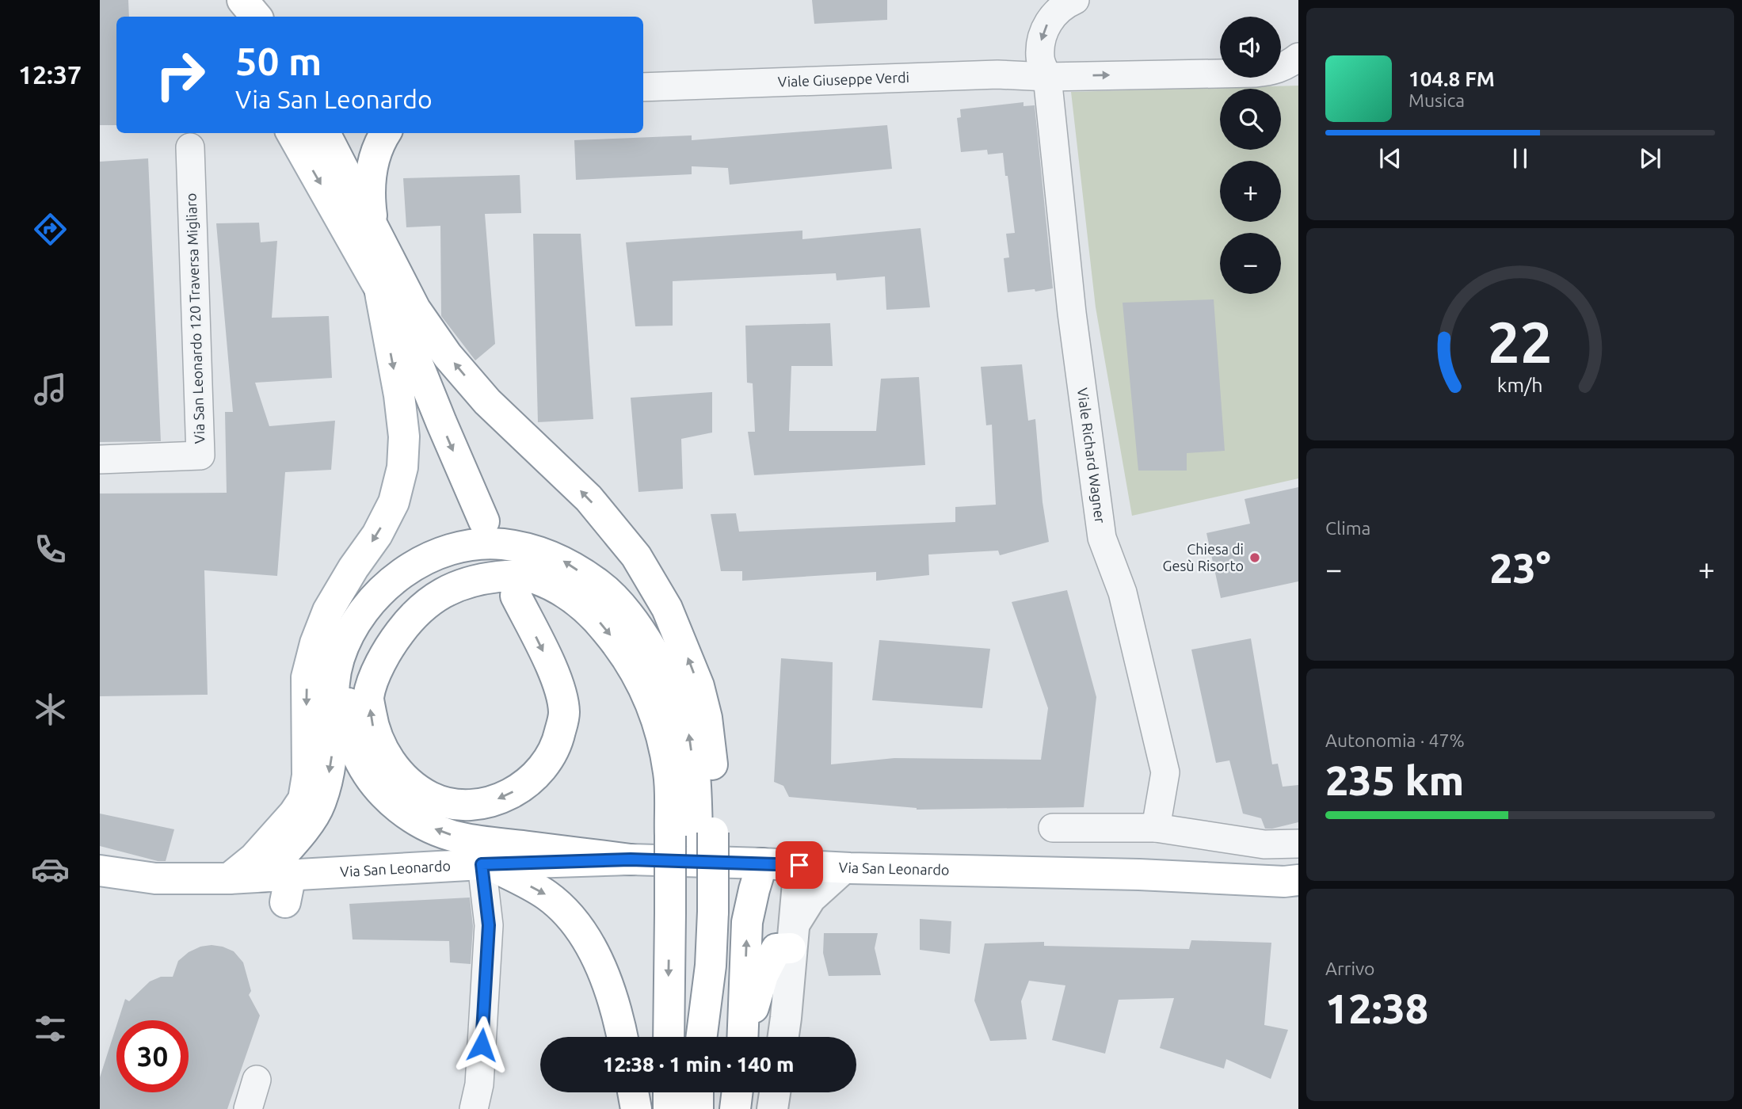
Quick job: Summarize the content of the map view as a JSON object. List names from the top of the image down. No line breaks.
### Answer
{"streets":{"main road":["Via San Leonardo"],"street":["Viale Giuseppe Verdi","Via San Leonardo 120 Traversa Migliaro","Viale Richard Wagner"]},"crossings":[["Viale Giuseppe Verdi","Viale Richard Wagner"]],"one_way":["Viale Giuseppe Verdi"],"places":["Chiesa di Gesù Risorto"],"page":{"tabs":"12:37","map_buttons":["+","−"],"turn":["50 m","Via San Leonardo"],"song":["104.8 FM","Musica"],"tile":["Clima",["Autonomia · 47%","235 km"],["Arrivo","12:38"]],"heat":["−","23°","+"],"limit":"30","trip":"12:38 · 1 min · 140 m","gauge":["22","km/h"]}}
